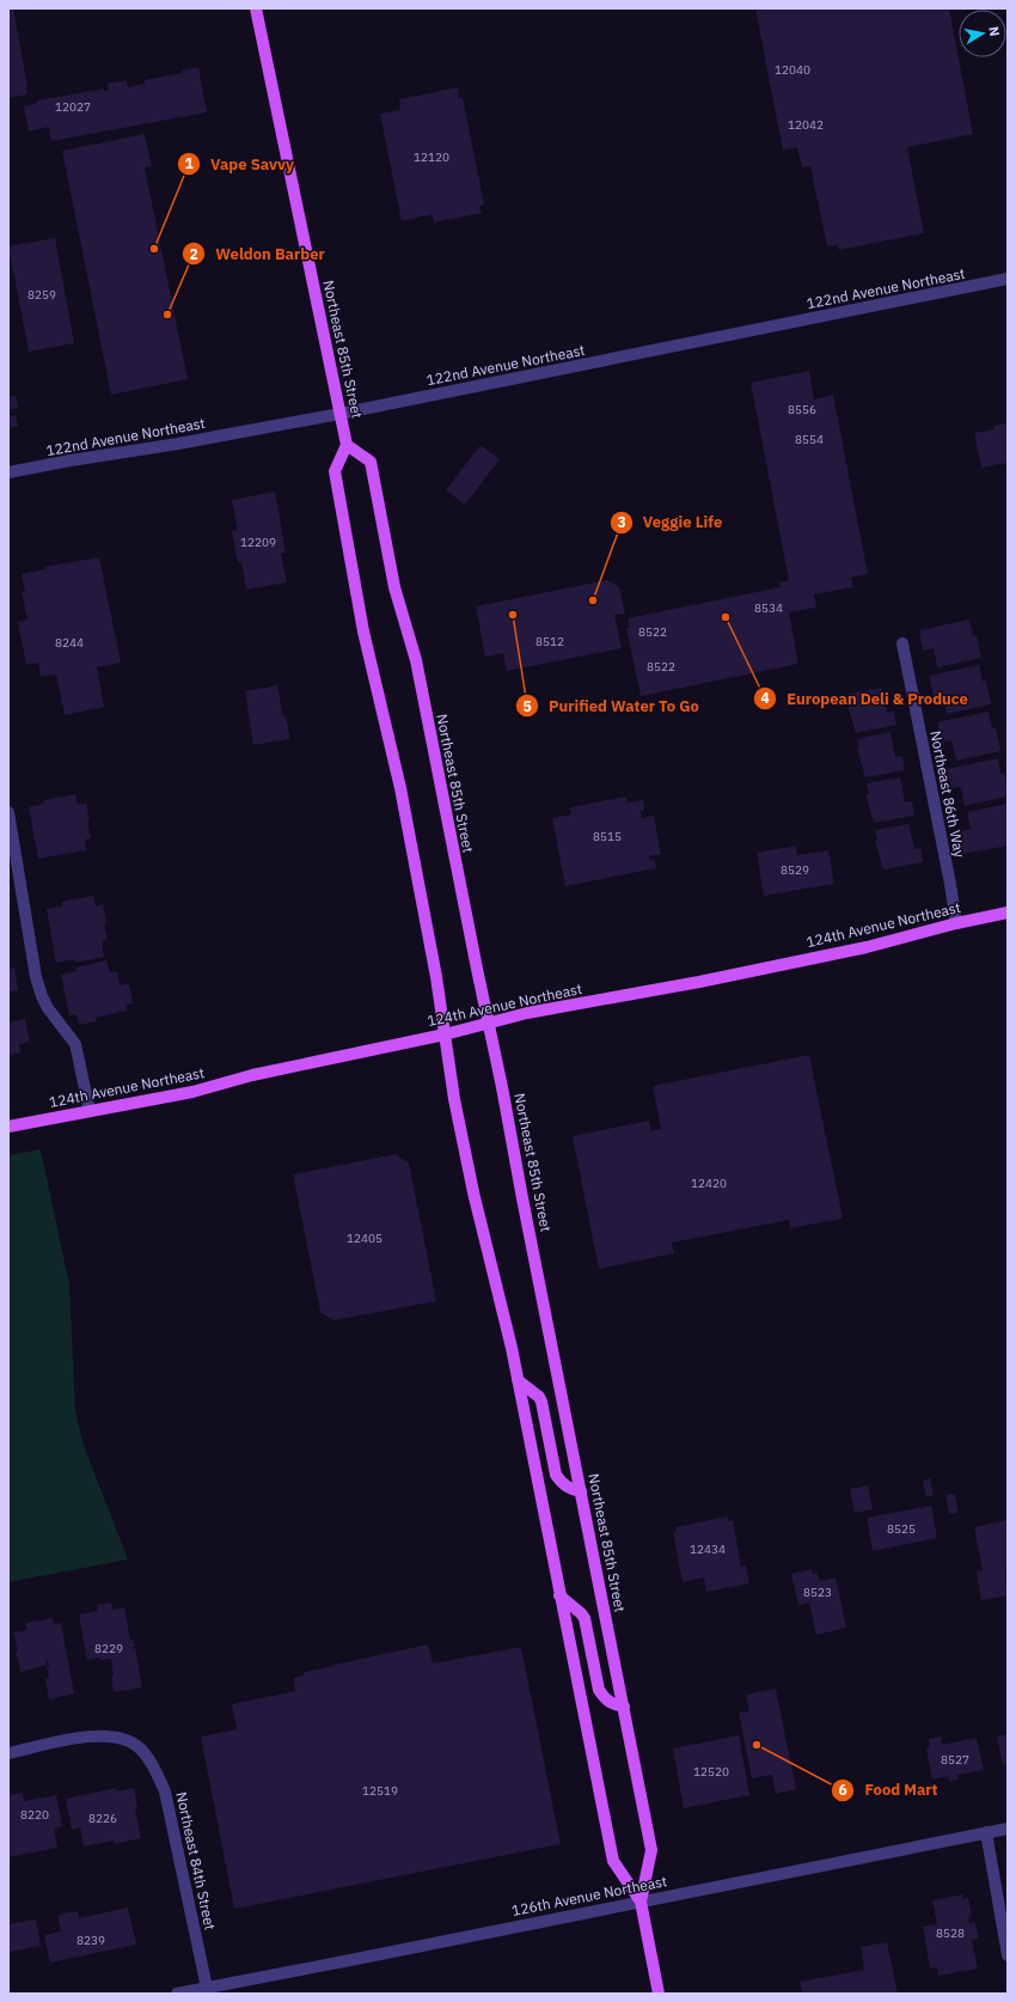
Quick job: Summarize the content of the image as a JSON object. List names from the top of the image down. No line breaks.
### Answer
{"streets":{"main road":["Northeast 85th Street","124th Avenue Northeast"],"street":["122nd Avenue Northeast","Northeast 86th Way","Northeast 84th Street","126th Avenue Northeast"]},"crossings":[["122nd Avenue Northeast","Northeast 85th Street"],["Northeast 85th Street","124th Avenue Northeast"],["Northeast 85th Street","126th Avenue Northeast"],["Northeast 86th Way","124th Avenue Northeast"],["Northeast 84th Street","126th Avenue Northeast"]],"places":["Vape Savvy","Weldon Barber","Veggie Life","Purified Water To Go","European Deli & Produce","Food Mart"],"house_numbers":["12040","12027","12042","12120","8259","8556","8554","12209","8534","8522","8512","8244","8522","8515","8529","12420","12405","8525","12434","8523","8229","8527","12520","12519","8220","8226","8528","8239"],"north":"right"}
